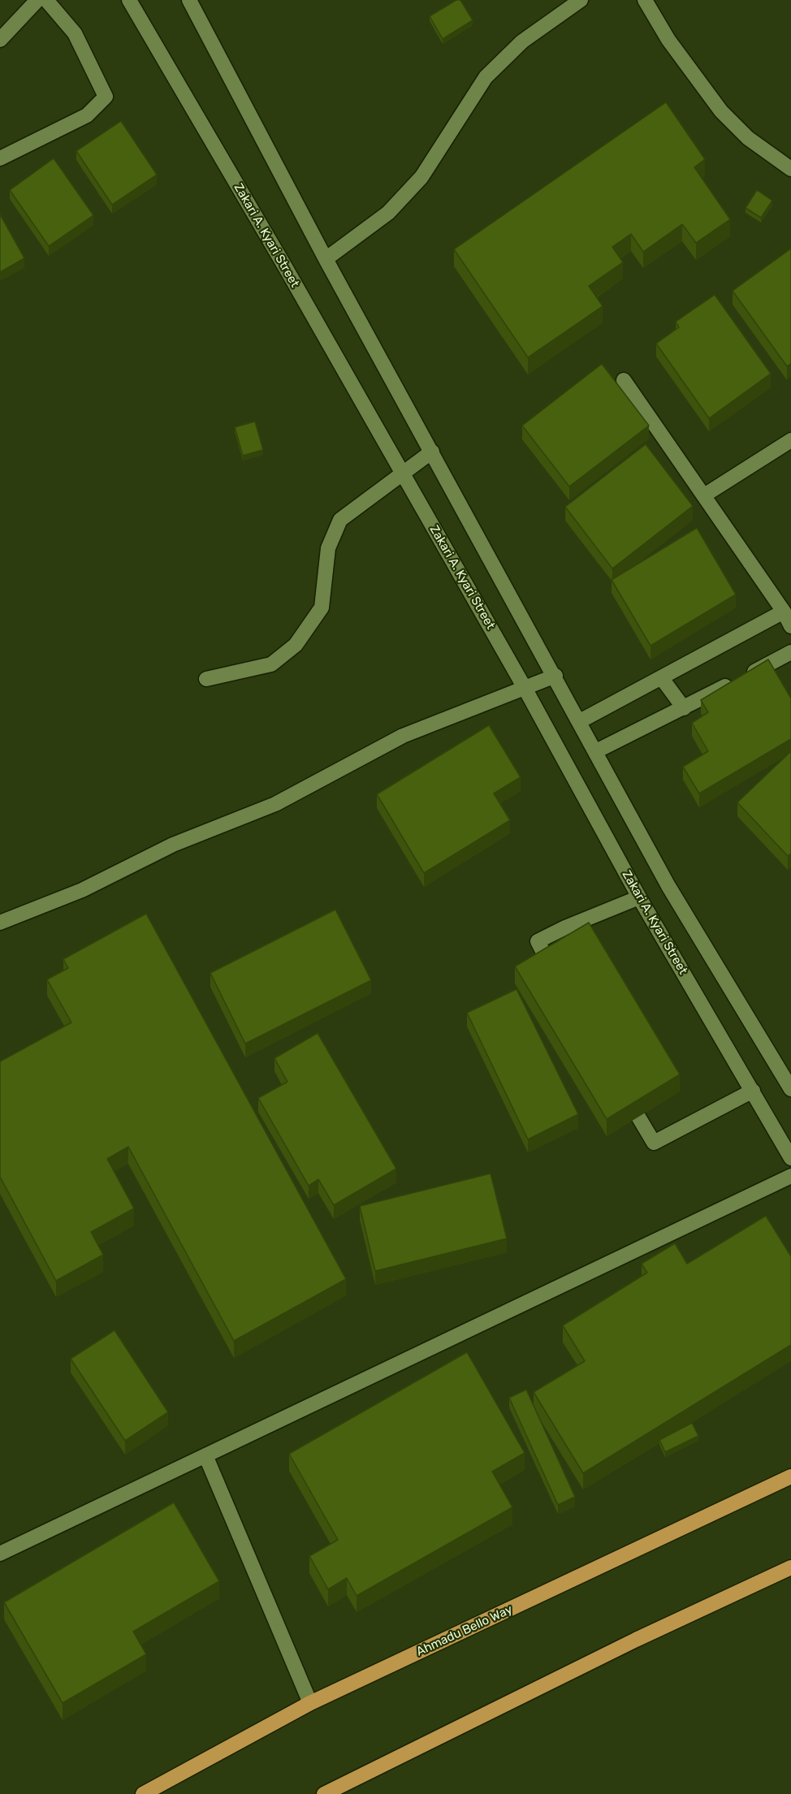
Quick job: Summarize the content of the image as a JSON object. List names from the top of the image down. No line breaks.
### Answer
{"streets":{"main road":["Ahmadu Bello Way"],"street":["Zakari A. Kyari Street"]}}
